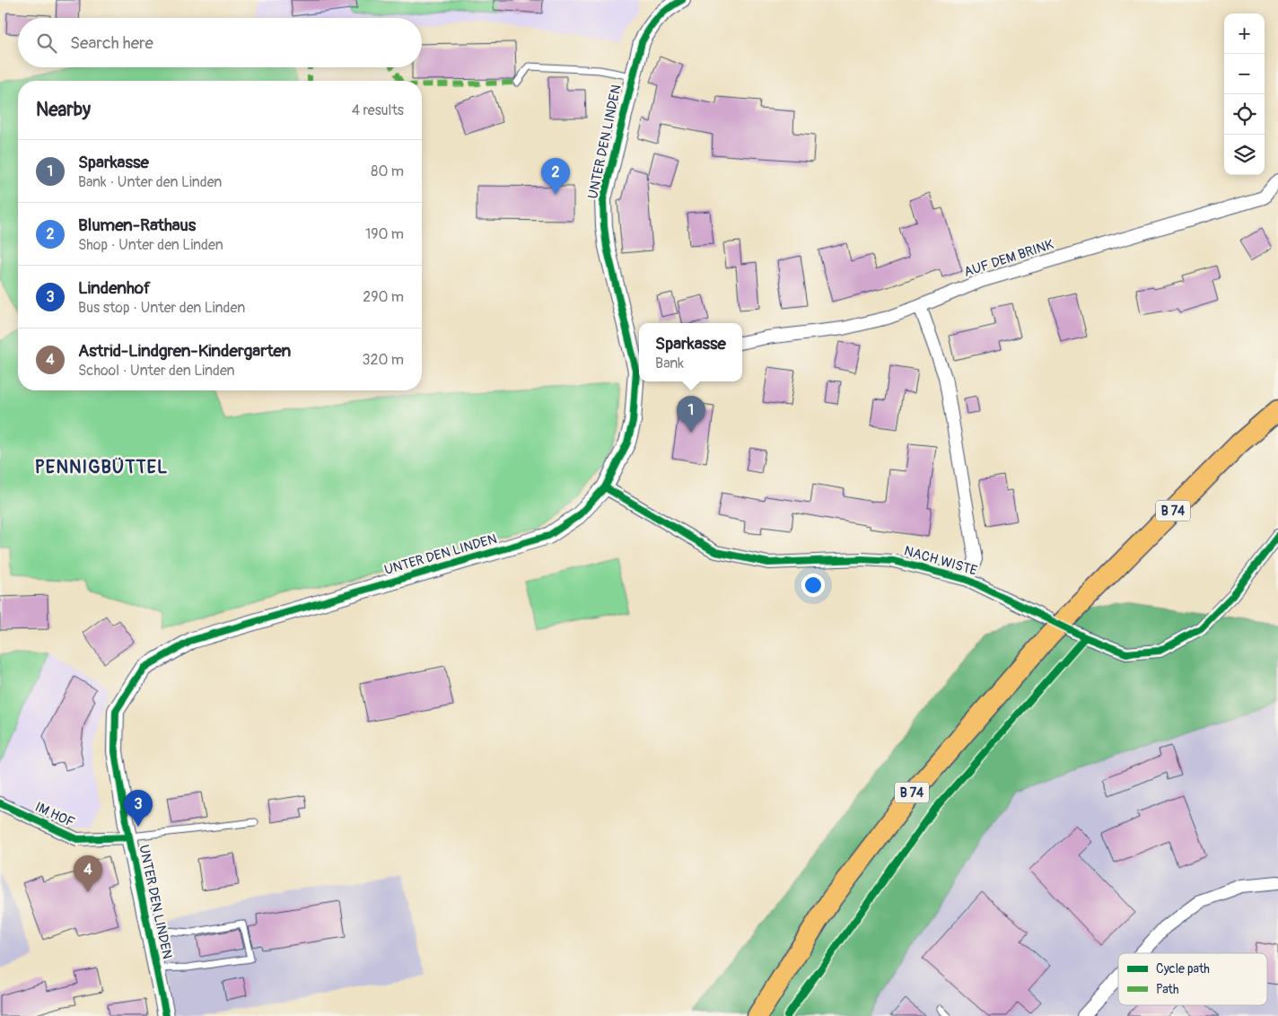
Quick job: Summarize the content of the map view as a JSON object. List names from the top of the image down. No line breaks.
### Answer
{"streets":{"main road":["B 74"],"street":["UNTER DEN LINDEN","AUF DEM BRINK","NACH WISTE","IM HOF"]},"crossings":[["UNTER DEN LINDEN","NACH WISTE"],["UNTER DEN LINDEN","IM HOF"],["AUF DEM BRINK","NACH WISTE"]],"districts":["PENNIGBÜTTEL"],"legend":["Cycle path","Path"],"page":{"map_buttons":["+","−"],"search":"Search here","heading":["Nearby","4 results"],"list":[{"mark":"1","name":"Sparkasse","note":"Bank · Unter den Linden","value":"80 m"},{"mark":"2","name":"Blumen-Rathaus","note":"Shop · Unter den Linden","value":"190 m"},{"mark":"3","name":"Lindenhof","note":"Bus stop · Unter den Linden","value":"290 m"},{"mark":"4","name":"Astrid-Lindgren-Kindergarten","note":"School · Unter den Linden","value":"320 m"}],"pins":["2","1","3","4"],"popup":["Sparkasse","Bank"]}}
